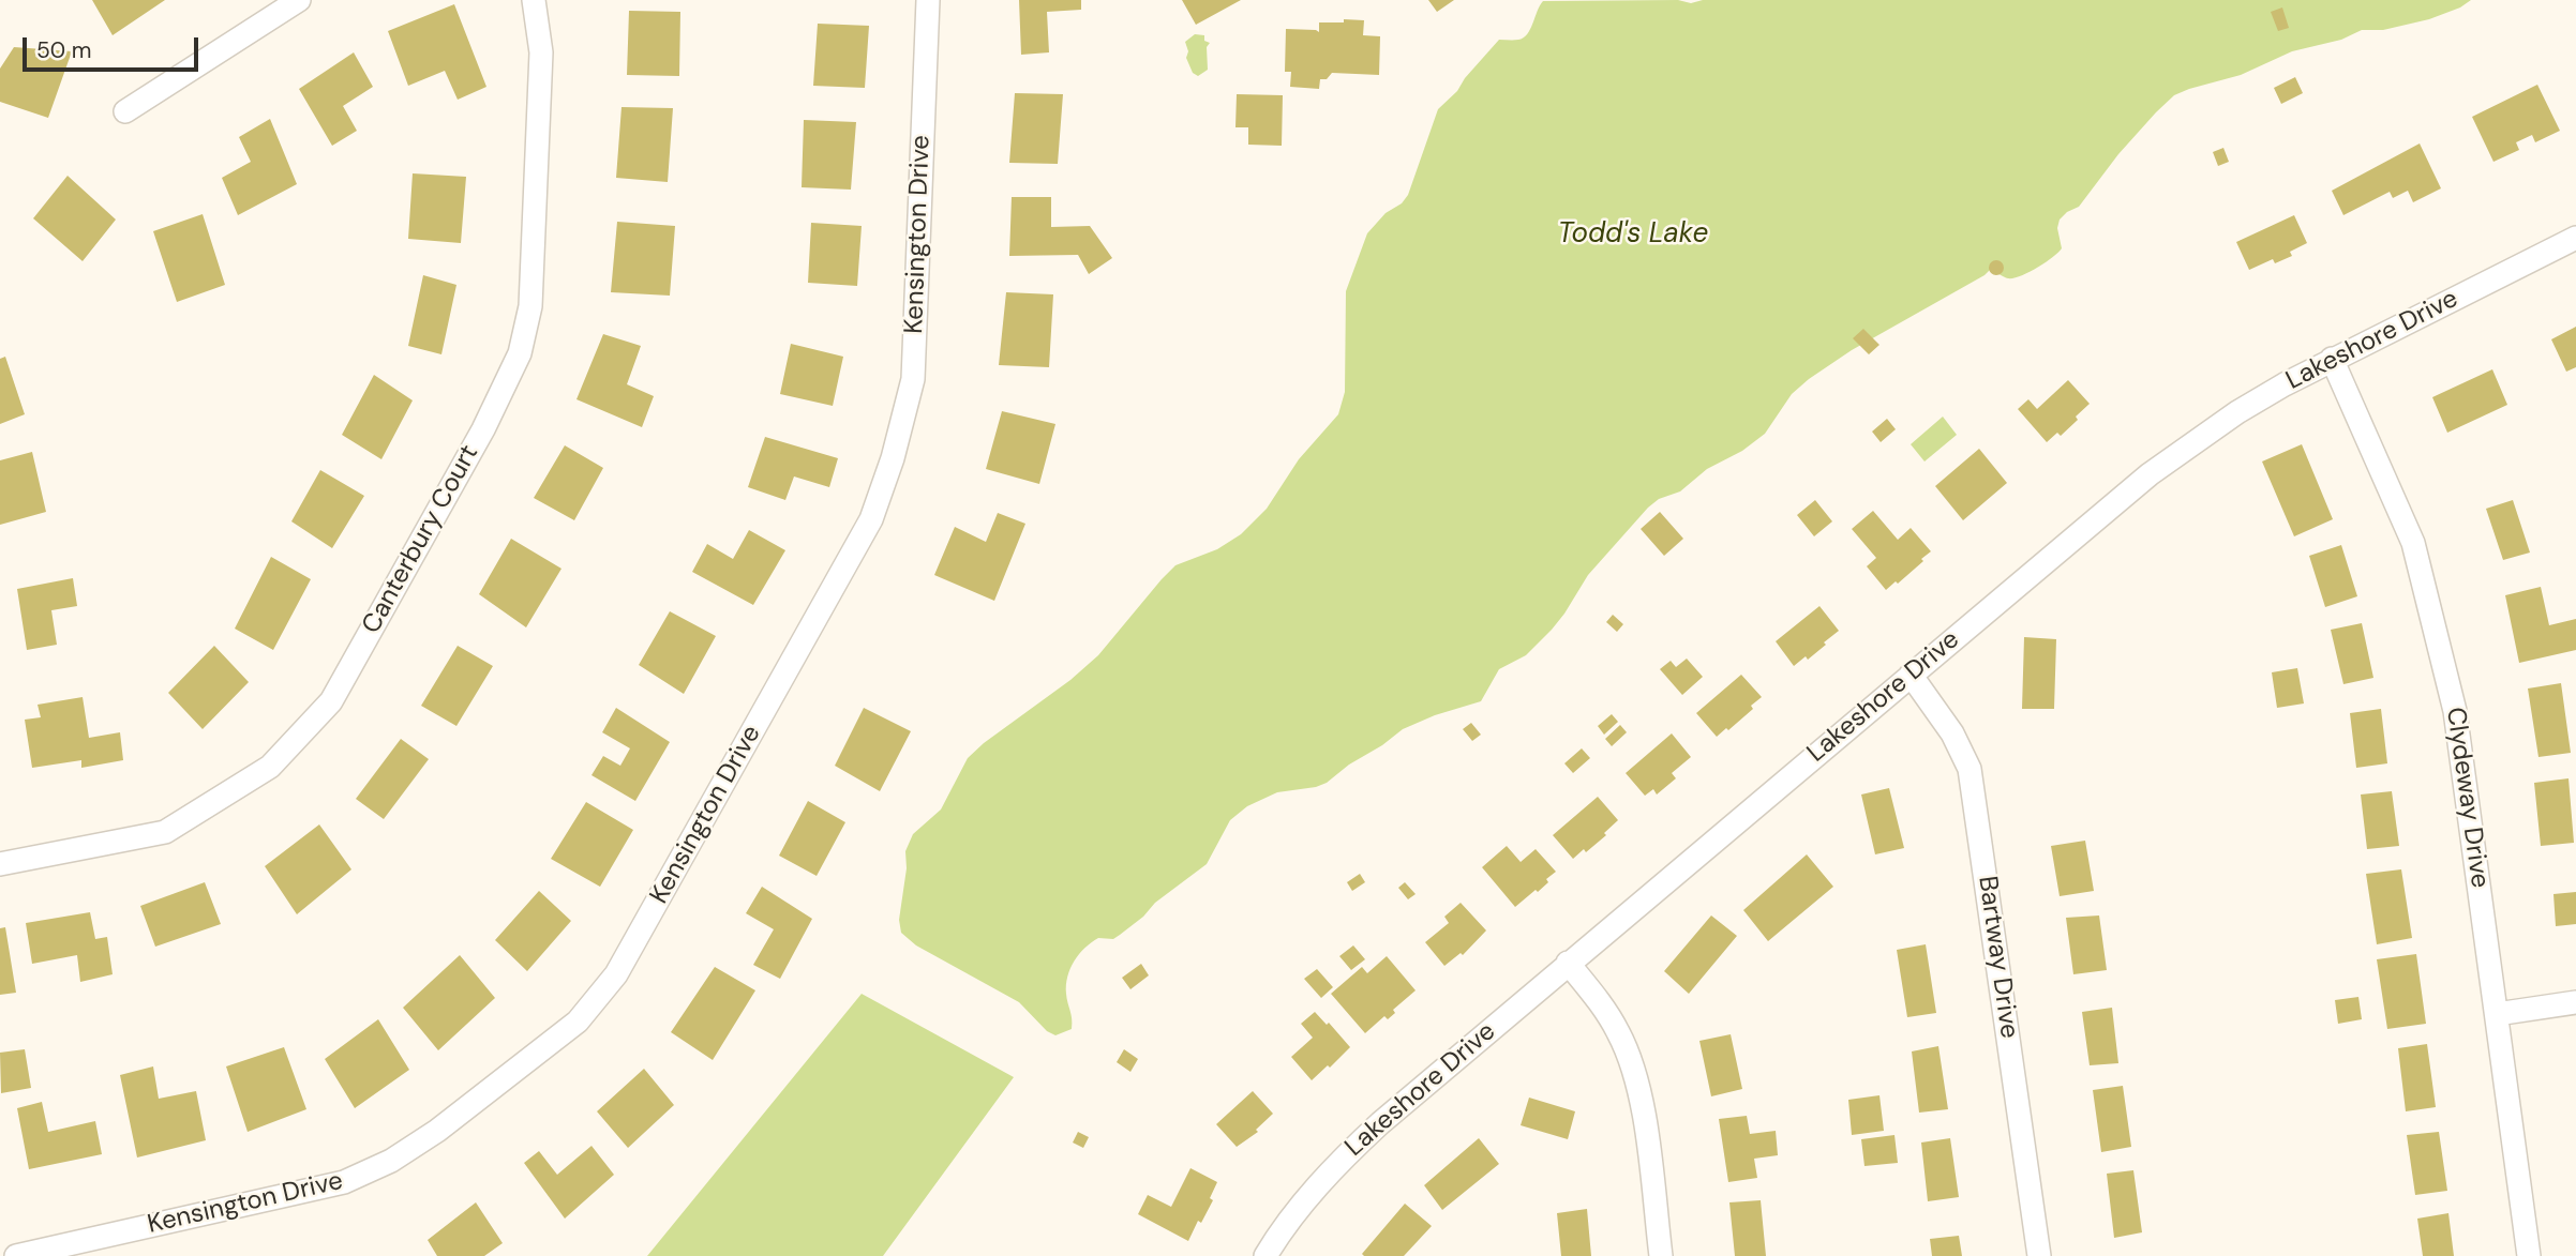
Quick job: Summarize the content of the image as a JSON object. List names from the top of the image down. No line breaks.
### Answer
{"streets":{"street":["Kensington Drive","Lakeshore Drive","Canterbury Court","Clydeway Drive","Bartway Drive"]},"crossings":[["Lakeshore Drive","Clydeway Drive"],["Lakeshore Drive","Bartway Drive"]],"water":["Todd's Lake"],"scale_bar":"50 m"}
